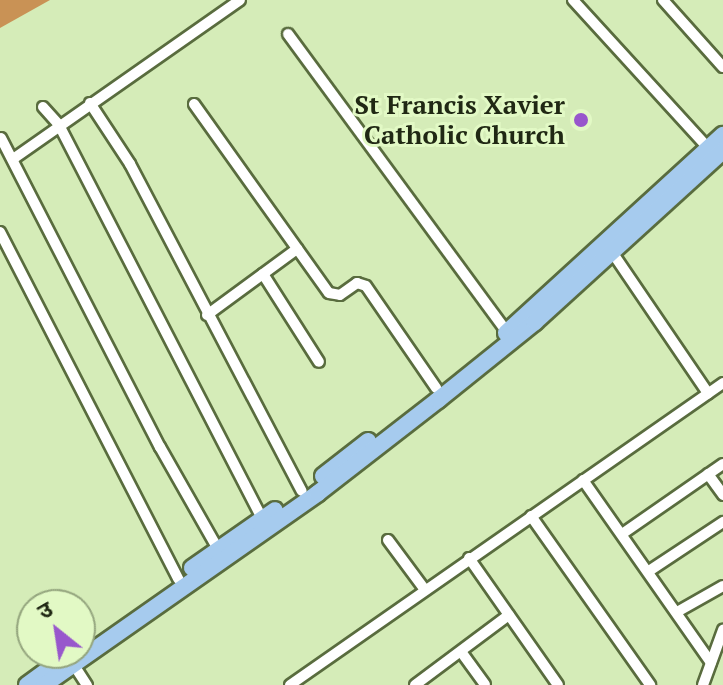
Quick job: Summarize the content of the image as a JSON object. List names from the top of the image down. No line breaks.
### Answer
{"places":["St Francis Xavier Catholic Church"],"north":"top left"}
